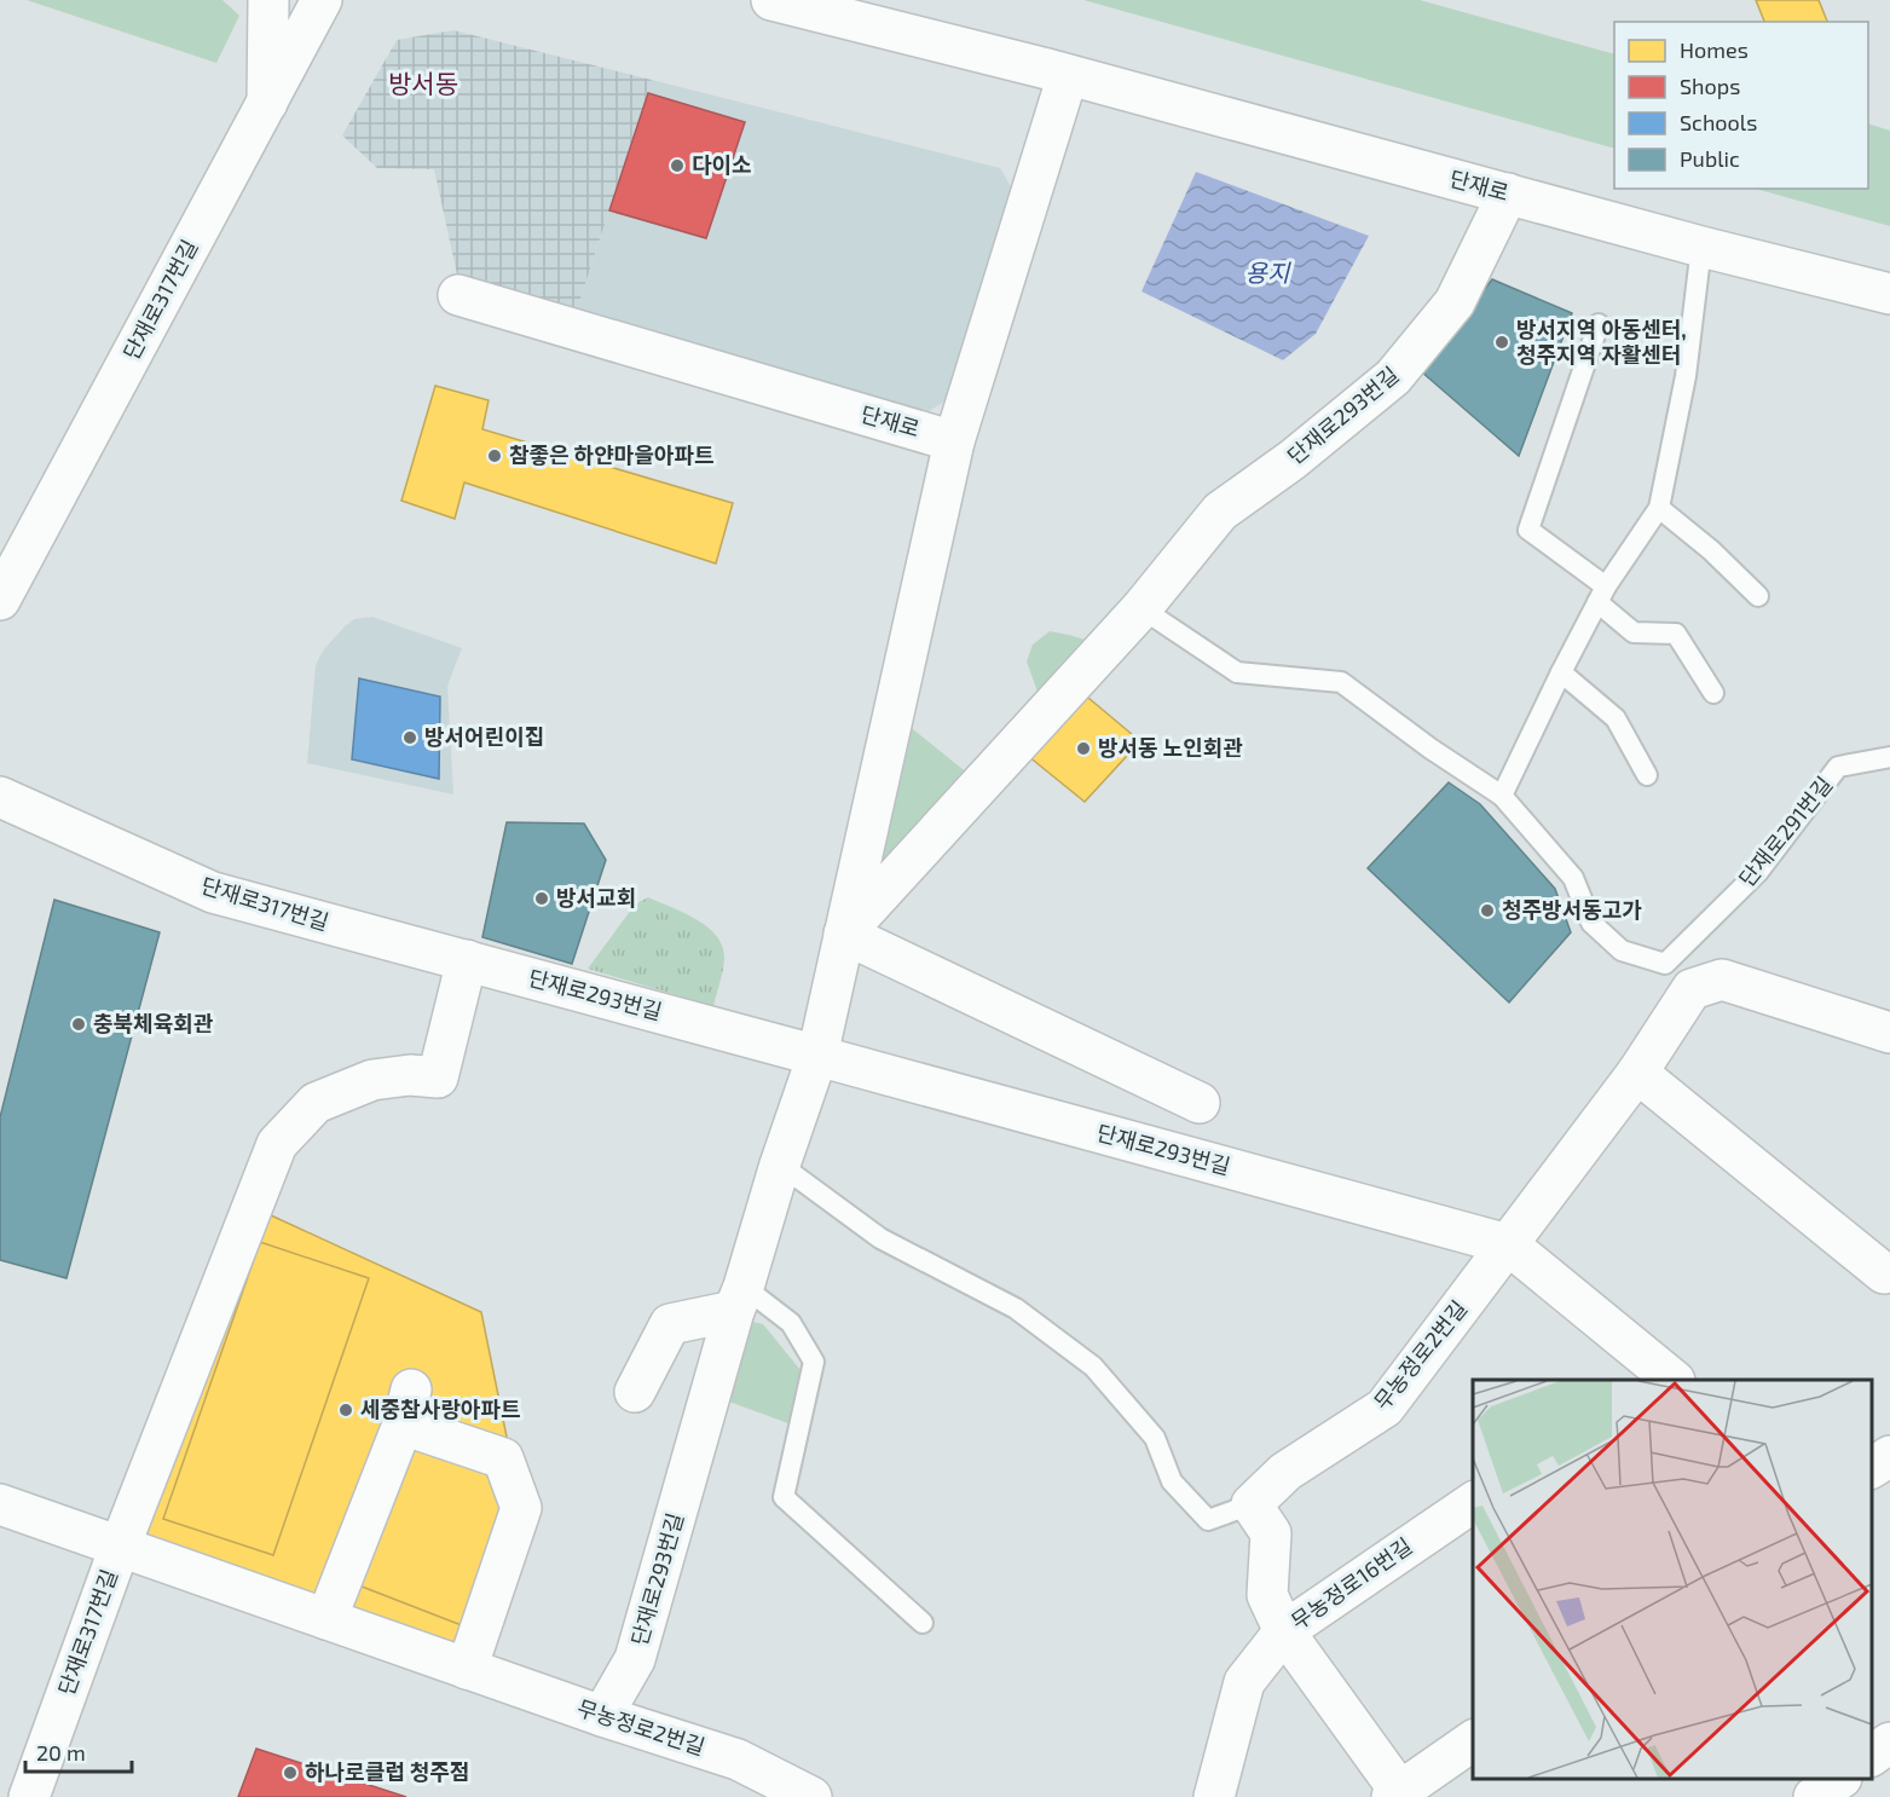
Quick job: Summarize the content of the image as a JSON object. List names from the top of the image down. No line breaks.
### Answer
{"streets":{"street":["단재로","단재로317번길","단재로293번길","무농정로2번길","무농정로16번길"],"lane":["단재로291번길"]},"crossings":[["단재로","단재로293번길"],["단재로317번길","단재로293번길"],["단재로317번길","무농정로2번길"],["단재로293번길","무농정로2번길"],["단재로291번길","무농정로2번길"]],"districts":["방서동"],"water":["용지"],"places":["다이소","방서지역 아동센터, 청주지역 자활센터","참좋은 하얀마을아파트","방서어린이집","방서동 노인회관","방서교회","청주방서동고가","충북체육회관","세중참사랑아파트","하나로클럽 청주점"],"legend":["Homes","Shops","Schools","Public"],"scale_bar":"20 m"}
